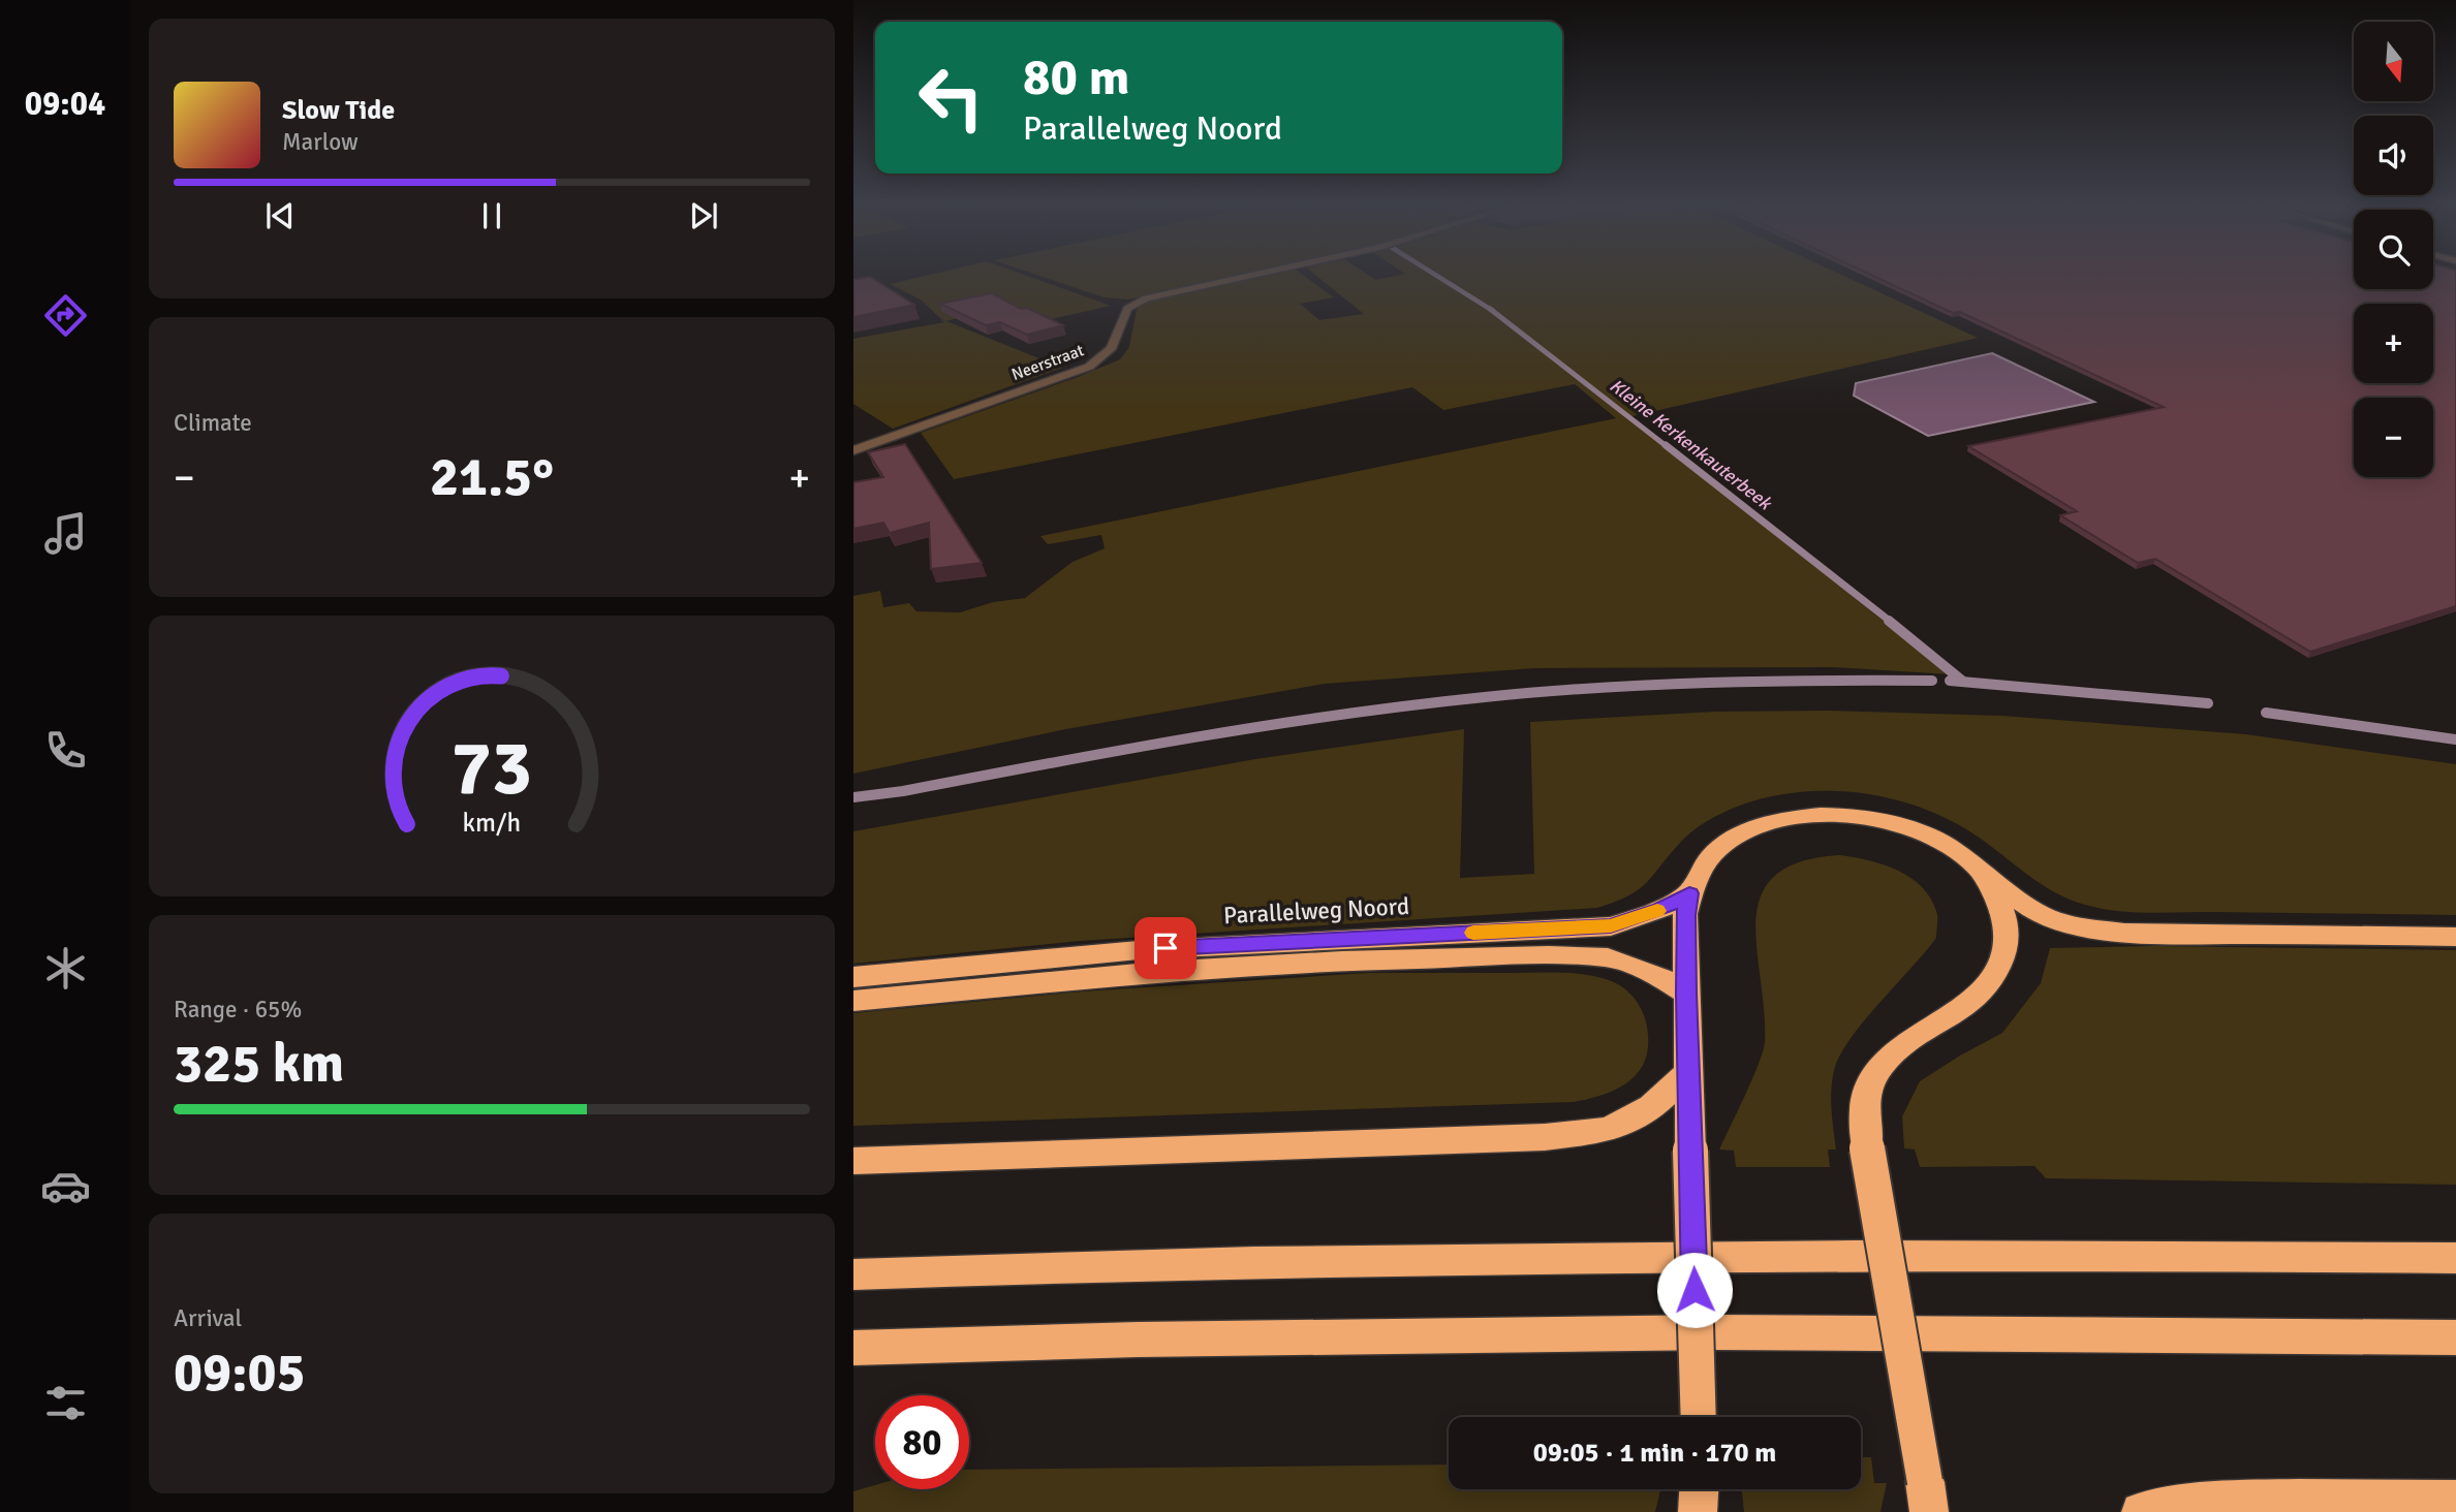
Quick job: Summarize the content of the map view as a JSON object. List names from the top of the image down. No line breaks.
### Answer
{"streets":{"highway":["Parallelweg Noord"],"street":["Neerstraat"]},"water":["Kleine Kerkenkauterbeek"],"north":"bottom","page":{"tabs":"09:04","map_buttons":["+","−"],"turn":["80 m","Parallelweg Noord"],"song":["Slow Tide","Marlow"],"tile":["Climate",["Range · 65%","325 km"],["Arrival","09:05"]],"heat":["−","21.5°","+"],"limit":"80","trip":"09:05 · 1 min · 170 m","gauge":["73","km/h"]}}
